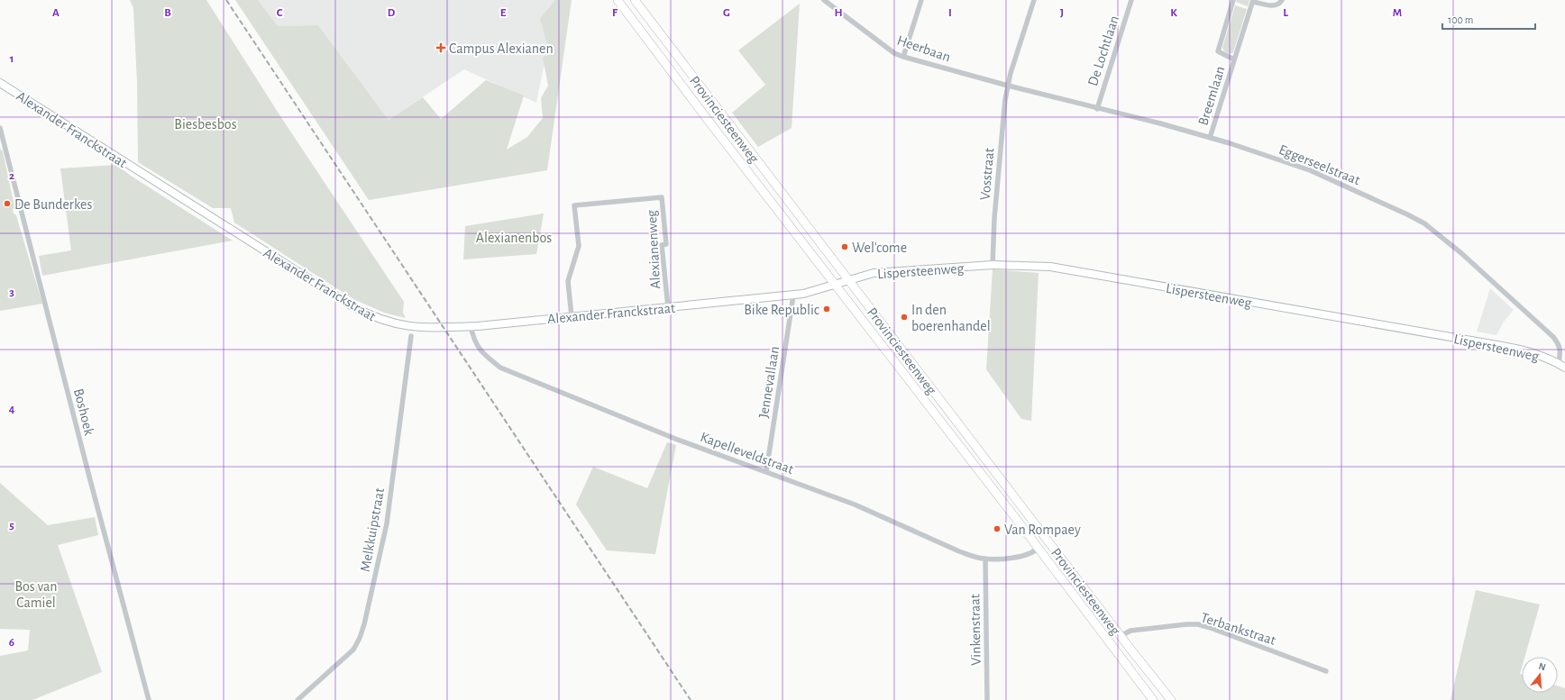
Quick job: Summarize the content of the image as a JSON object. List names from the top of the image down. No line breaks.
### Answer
{"streets":{"main road":["Provinciesteenweg"],"street":["Heerbaan","De Lochtlaan","Breemlaan","Alexander Franckstraat","Eggerseelstraat","Vosstraat","Alexianenweg","Lispersteenweg","Jennevallaan","Boshoek","Kapelleveldstraat","Melkkuipstraat","Terbankstraat","Vinkenstraat"]},"crossings":[["Heerbaan","Eggerseelstraat"],["Heerbaan","Vosstraat"],["De Lochtlaan","Eggerseelstraat"],["Breemlaan","Eggerseelstraat"],["Provinciesteenweg","Alexander Franckstraat"],["Provinciesteenweg","Lispersteenweg"],["Provinciesteenweg","Kapelleveldstraat"],["Provinciesteenweg","Terbankstraat"],["Alexander Franckstraat","Alexianenweg"],["Alexander Franckstraat","Lispersteenweg"],["Alexander Franckstraat","Jennevallaan"],["Alexander Franckstraat","Kapelleveldstraat"],["Eggerseelstraat","Vosstraat"],["Eggerseelstraat","Lispersteenweg"],["Vosstraat","Lispersteenweg"],["Jennevallaan","Kapelleveldstraat"],["Kapelleveldstraat","Vinkenstraat"]],"parks":["Biesbesbos","Alexianenbos","Bos van Camiel"],"places":{"health":["Campus Alexianen"],"other":["De Bunderkes","Wel'come","Bike Republic","In den boerenhandel","Van Rompaey"]},"scale_bar":"100 m","north":"top","grid":{"columns":["A","B","C","D","E","F","G","H","I","J","K","L","M"],"rows":["1","2","3","4","5","6"]}}
